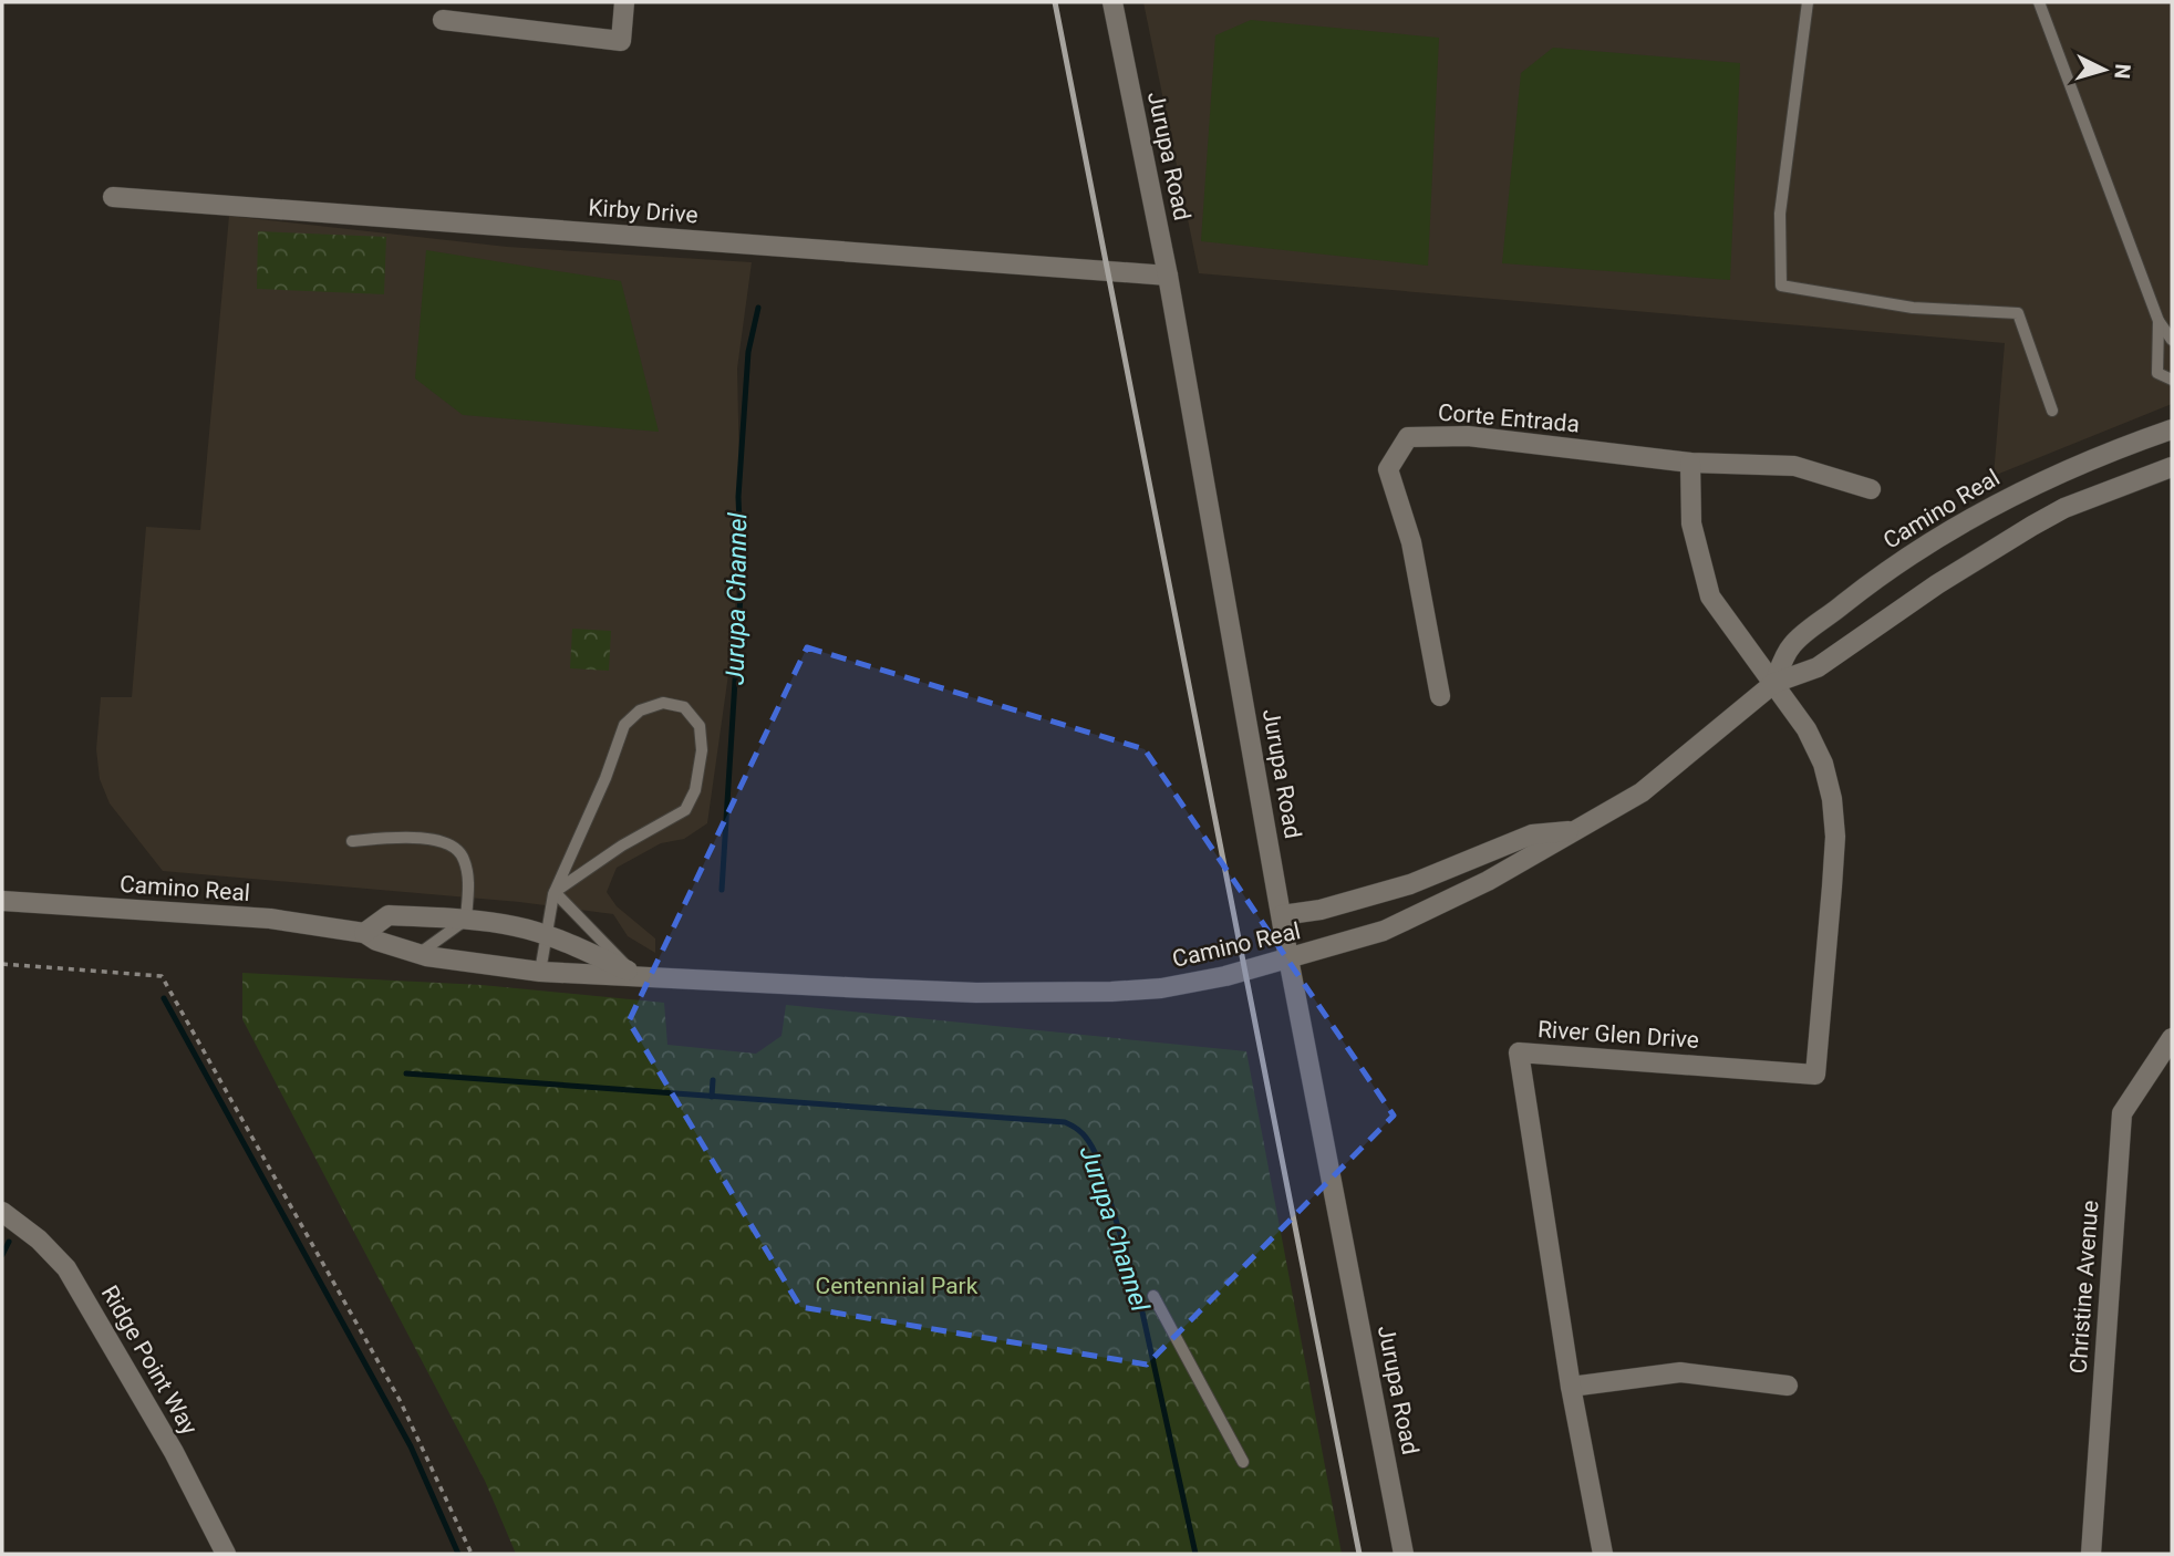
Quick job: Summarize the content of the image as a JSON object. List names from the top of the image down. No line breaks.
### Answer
{"streets":{"street":["Jurupa Road","Kirby Drive","Corte Entrada","Camino Real","River Glen Drive","Christine Avenue","Ridge Point Way"]},"crossings":[["Jurupa Road","Kirby Drive"],["Jurupa Road","Camino Real"],["Camino Real","River Glen Drive"]],"water":["Jurupa Channel"],"parks":["Centennial Park"],"north":"right"}
